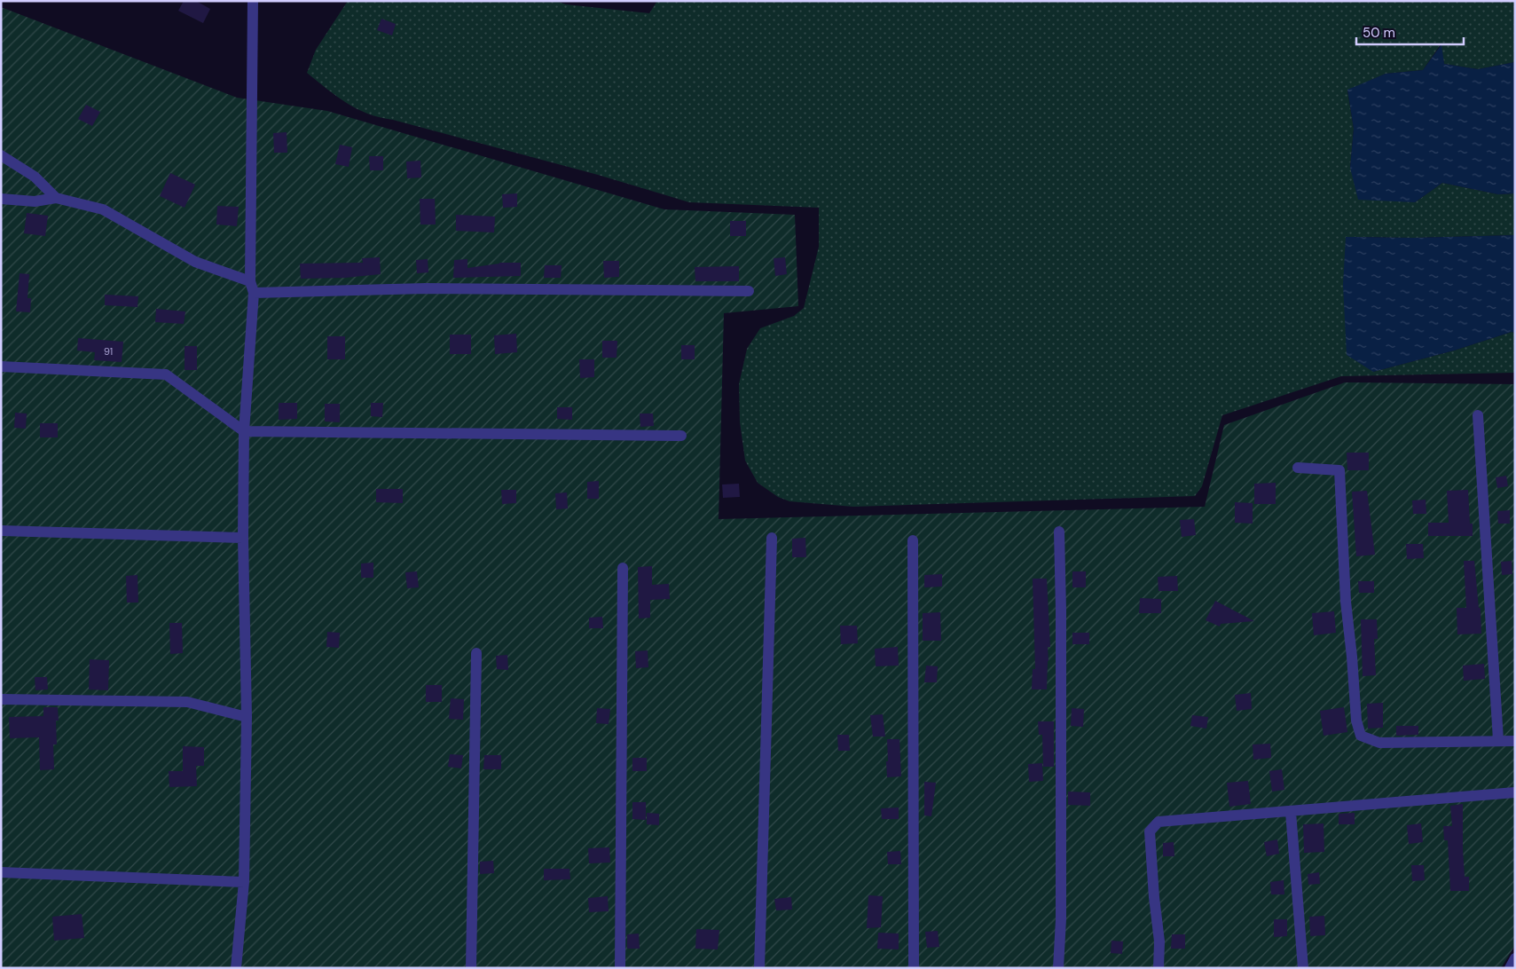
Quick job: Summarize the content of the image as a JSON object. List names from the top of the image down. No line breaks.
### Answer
{"house_numbers":["91"],"scale_bar":"50 m"}
